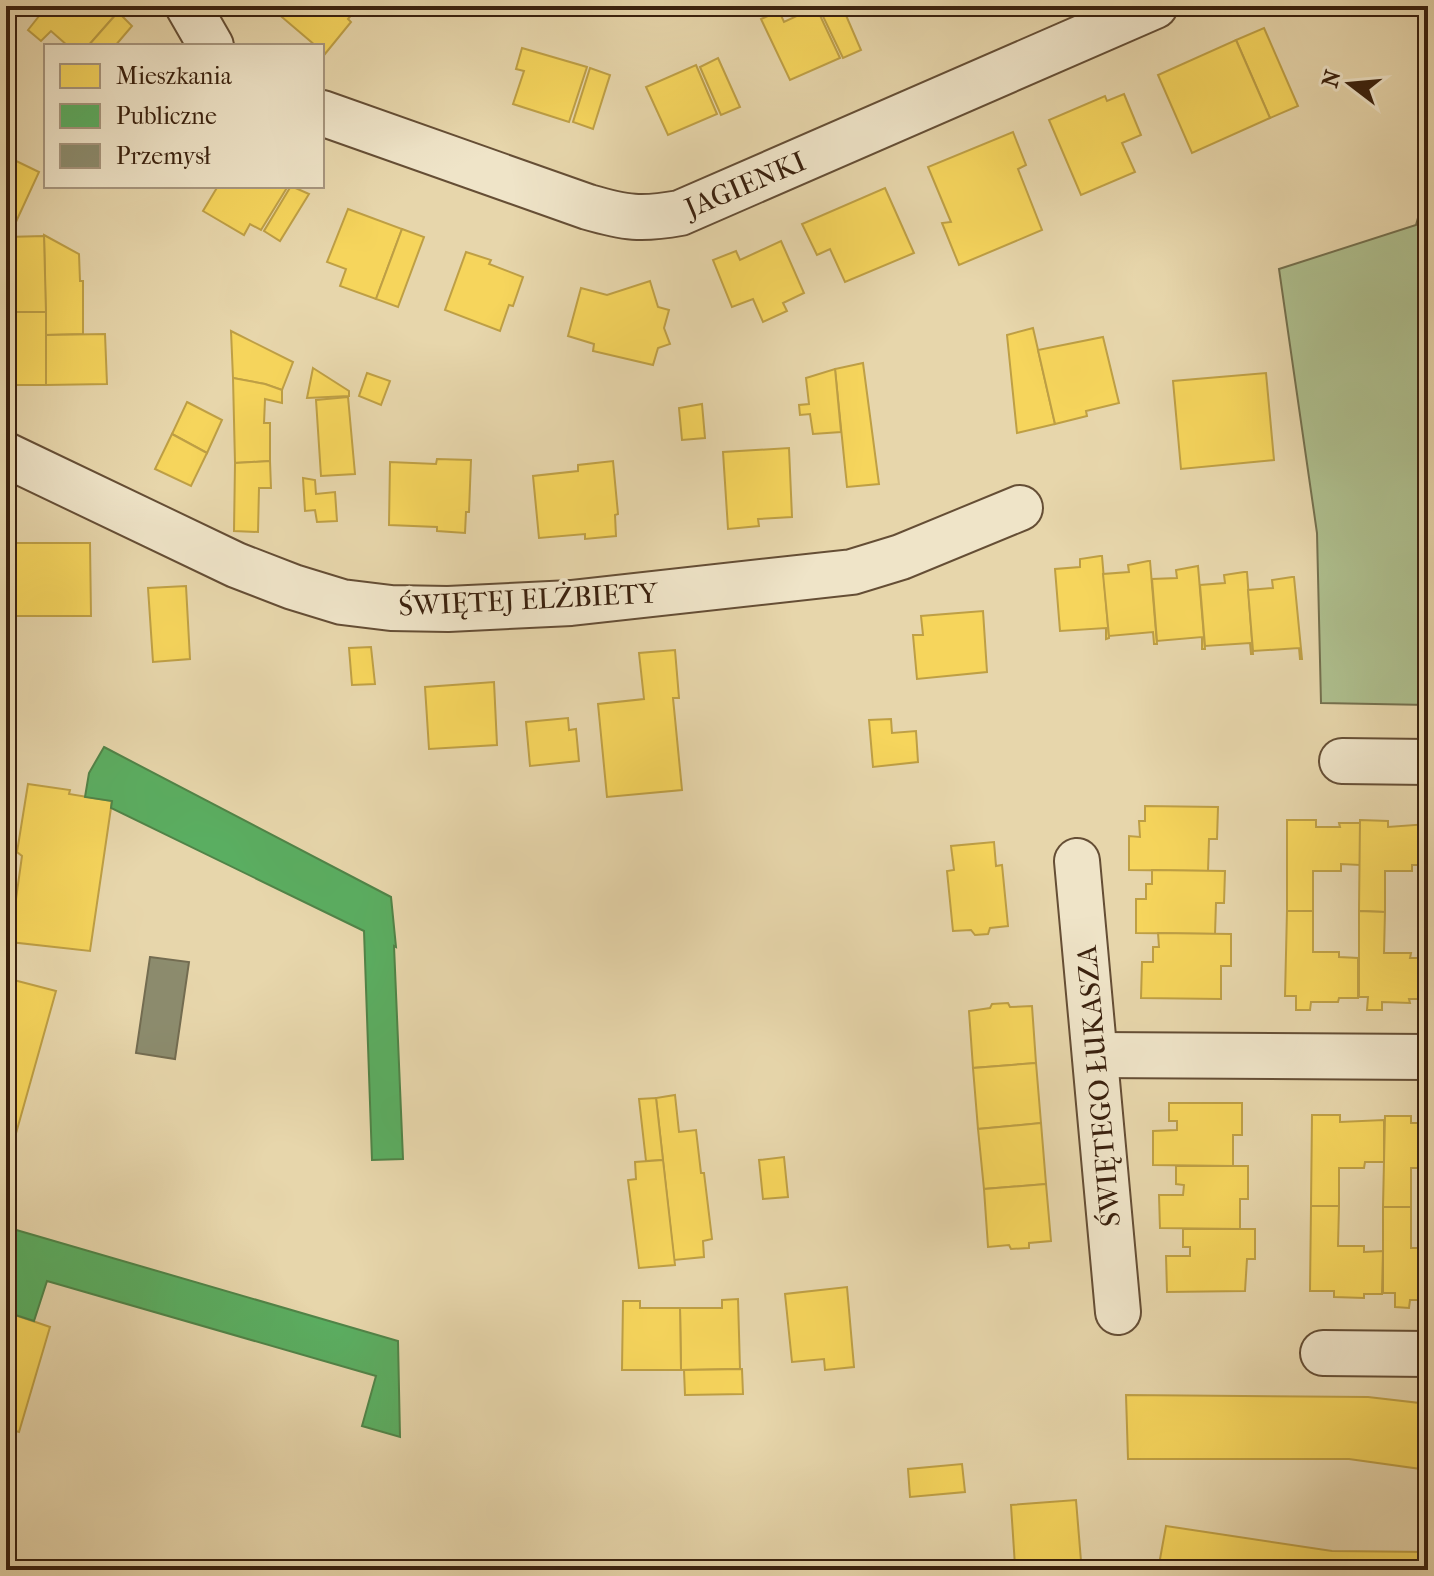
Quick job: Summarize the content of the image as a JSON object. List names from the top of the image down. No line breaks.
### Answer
{"streets":{"street":["JAGIENKI","ŚWIĘTEJ ELŻBIETY","ŚWIĘTEGO ŁUKASZA"]},"legend":["Mieszkania","Publiczne","Przemysł"],"north":"left"}
